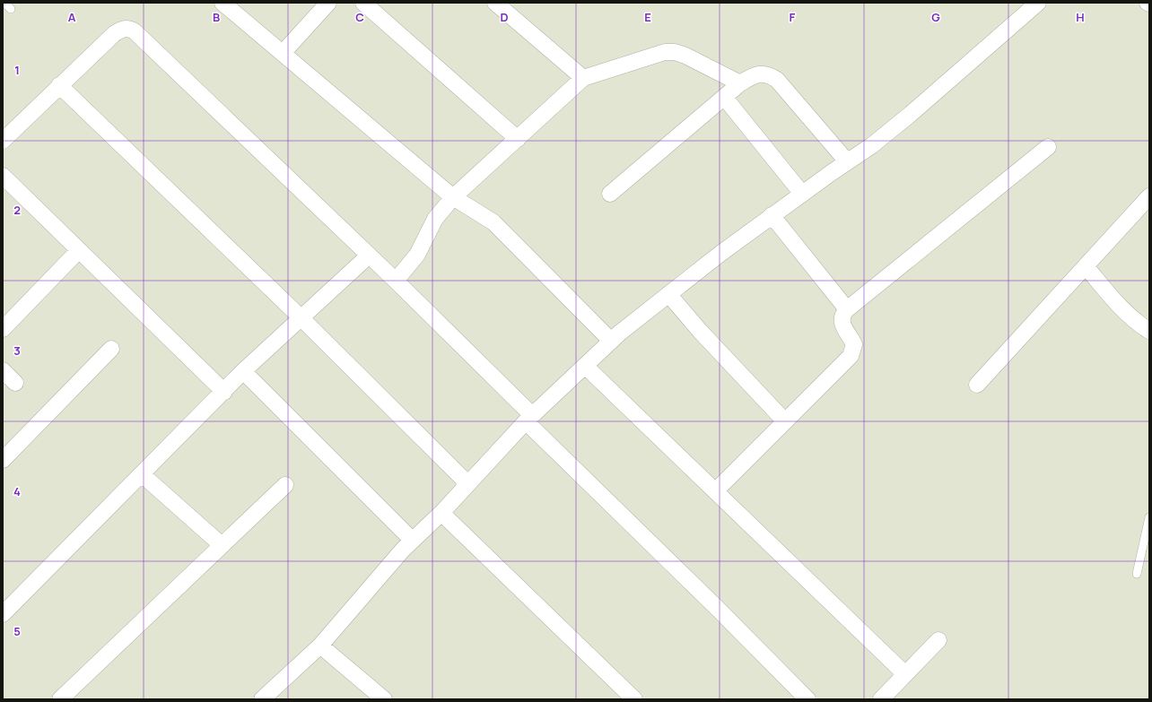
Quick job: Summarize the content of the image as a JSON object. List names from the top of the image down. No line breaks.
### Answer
{"grid":{"columns":["A","B","C","D","E","F","G","H"],"rows":["1","2","3","4","5"]}}
